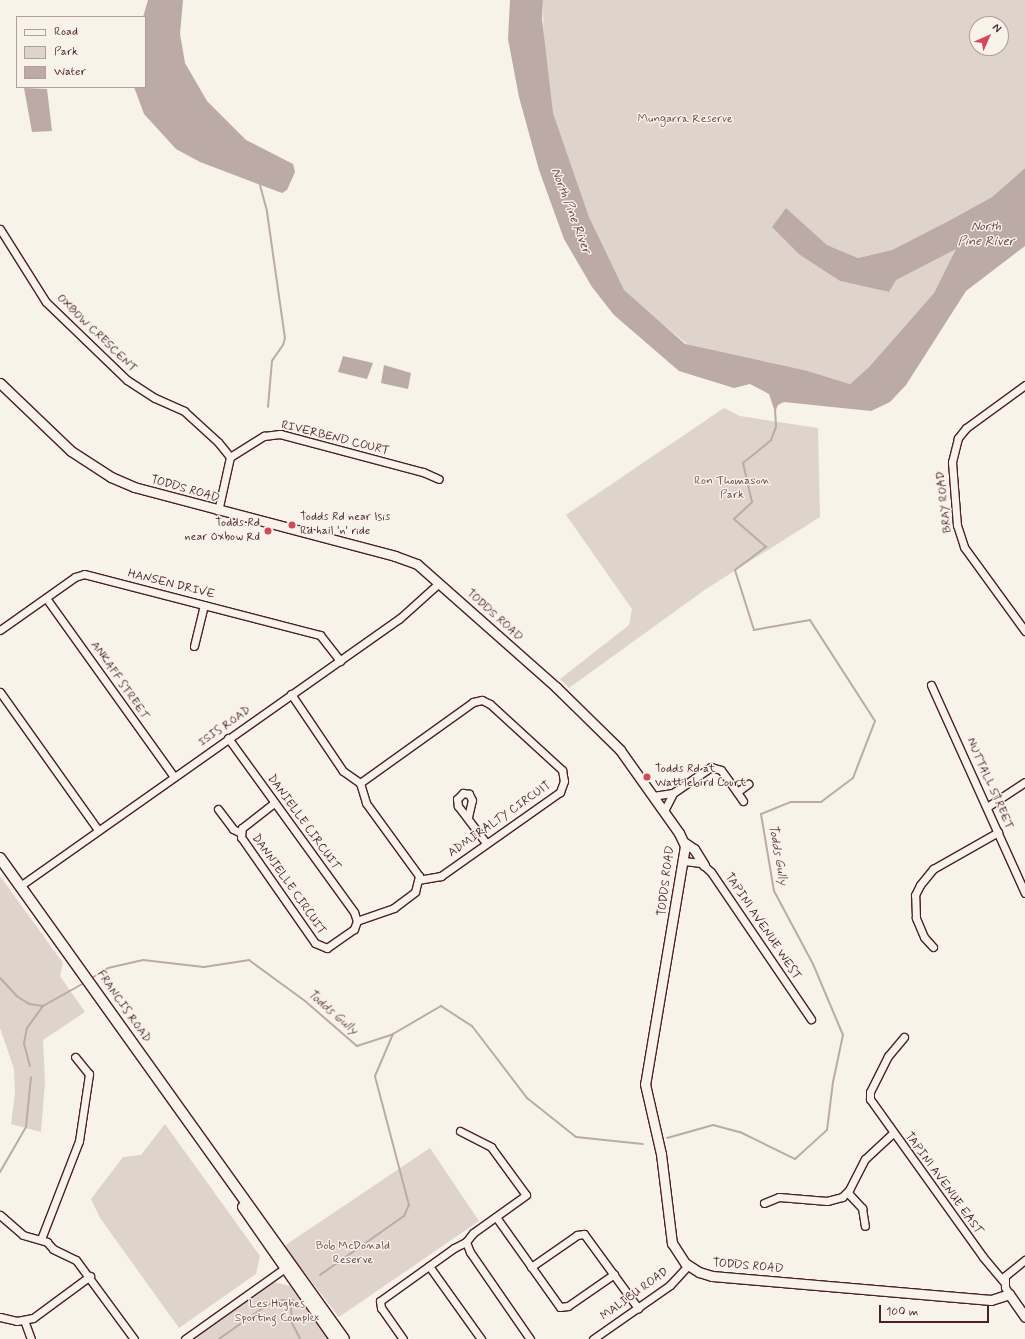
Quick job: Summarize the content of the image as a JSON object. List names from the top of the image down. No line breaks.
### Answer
{"streets":{"main road":["FRANCIS ROAD"],"street":["OXBOW CRESCENT","RIVERBEND COURT","TODDS ROAD","BRAY ROAD","HANSEN DRIVE","ANKAFF STREET","ISIS ROAD","NUTTALL STREET","ADMIRALTY CIRCUIT","DANIELLE CIRCUIT","DANNIELLE CIRCUIT","TAPINI AVENUE WEST","TAPINI AVENUE EAST","MALIBU ROAD"]},"crossings":[["OXBOW CRESCENT","RIVERBEND COURT"],["TODDS ROAD","ISIS ROAD"],["TODDS ROAD","MALIBU ROAD"],["HANSEN DRIVE","ANKAFF STREET"],["HANSEN DRIVE","ISIS ROAD"],["ANKAFF STREET","ISIS ROAD"],["ISIS ROAD","DANIELLE CIRCUIT"],["ISIS ROAD","FRANCIS ROAD"],["DANIELLE CIRCUIT","DANNIELLE CIRCUIT"]],"water":["North Pine River","Todds Gully"],"parks":["Mungarra Reserve","Ron Thomason Park","Bob McDonald Reserve","Les Hughes Sporting Complex"],"places":["Todds Rd near Isis Rd hail 'n' ride","Todds Rd near Oxbow Rd","Todds Rd at Wattlebird Court"],"legend":["Road","Park","Water"],"scale_bar":"100 m","north":"top right"}
